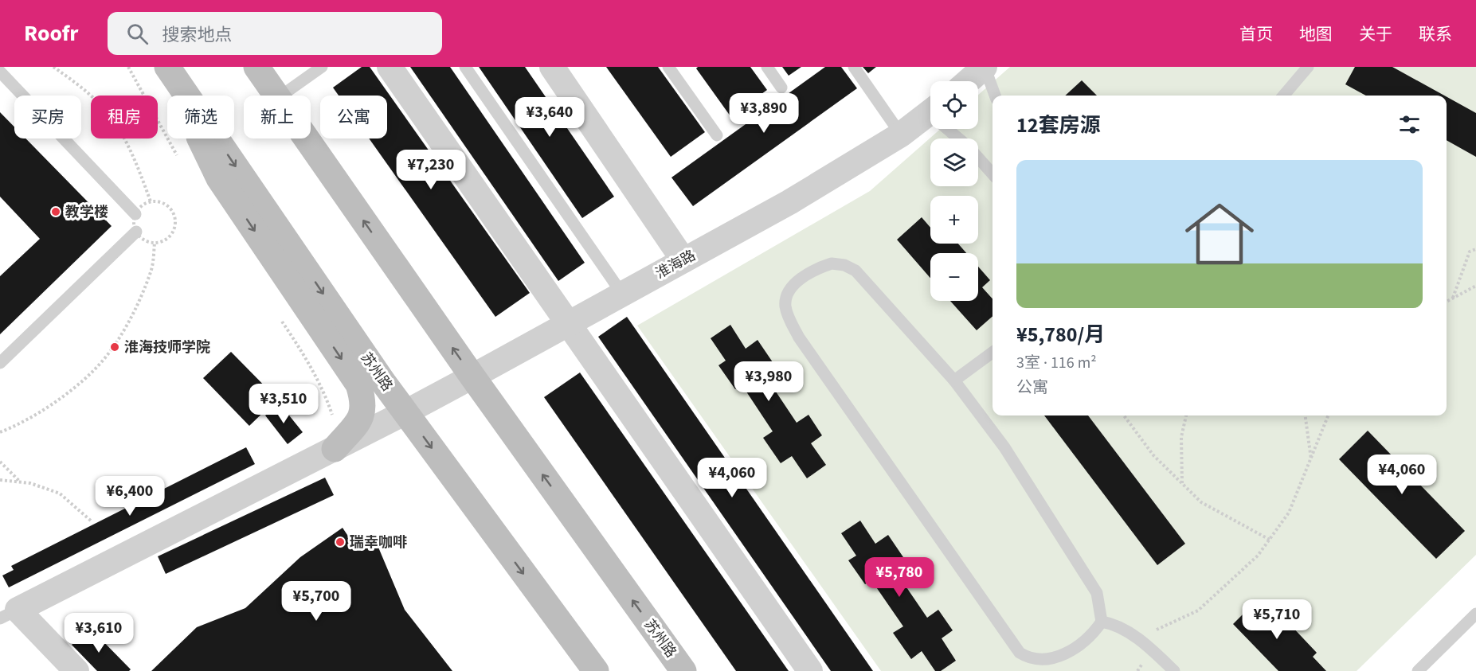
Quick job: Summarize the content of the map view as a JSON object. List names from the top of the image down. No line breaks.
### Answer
{"streets":{"main road":["苏州路"],"street":["淮海路"]},"crossings":[["淮海路","苏州路"]],"places":["教学楼","淮海技师学院","瑞幸咖啡"],"page":{"header":"Roofr","search":"搜索地点","nav":["首页","地图","关于","联系"],"map_buttons":["+","−"],"price":["¥3,890","¥3,640","¥7,230","¥3,980","¥3,510","¥4,060","¥4,060","¥6,400","¥5,780","¥5,700","¥5,710","¥3,610"],"chip":["买房","租房","筛选","新上","公寓"],"heading":"12套房源","list":[{"name":"¥5,780/月","note":"3室 · 116 m² · 公寓"}]}}
